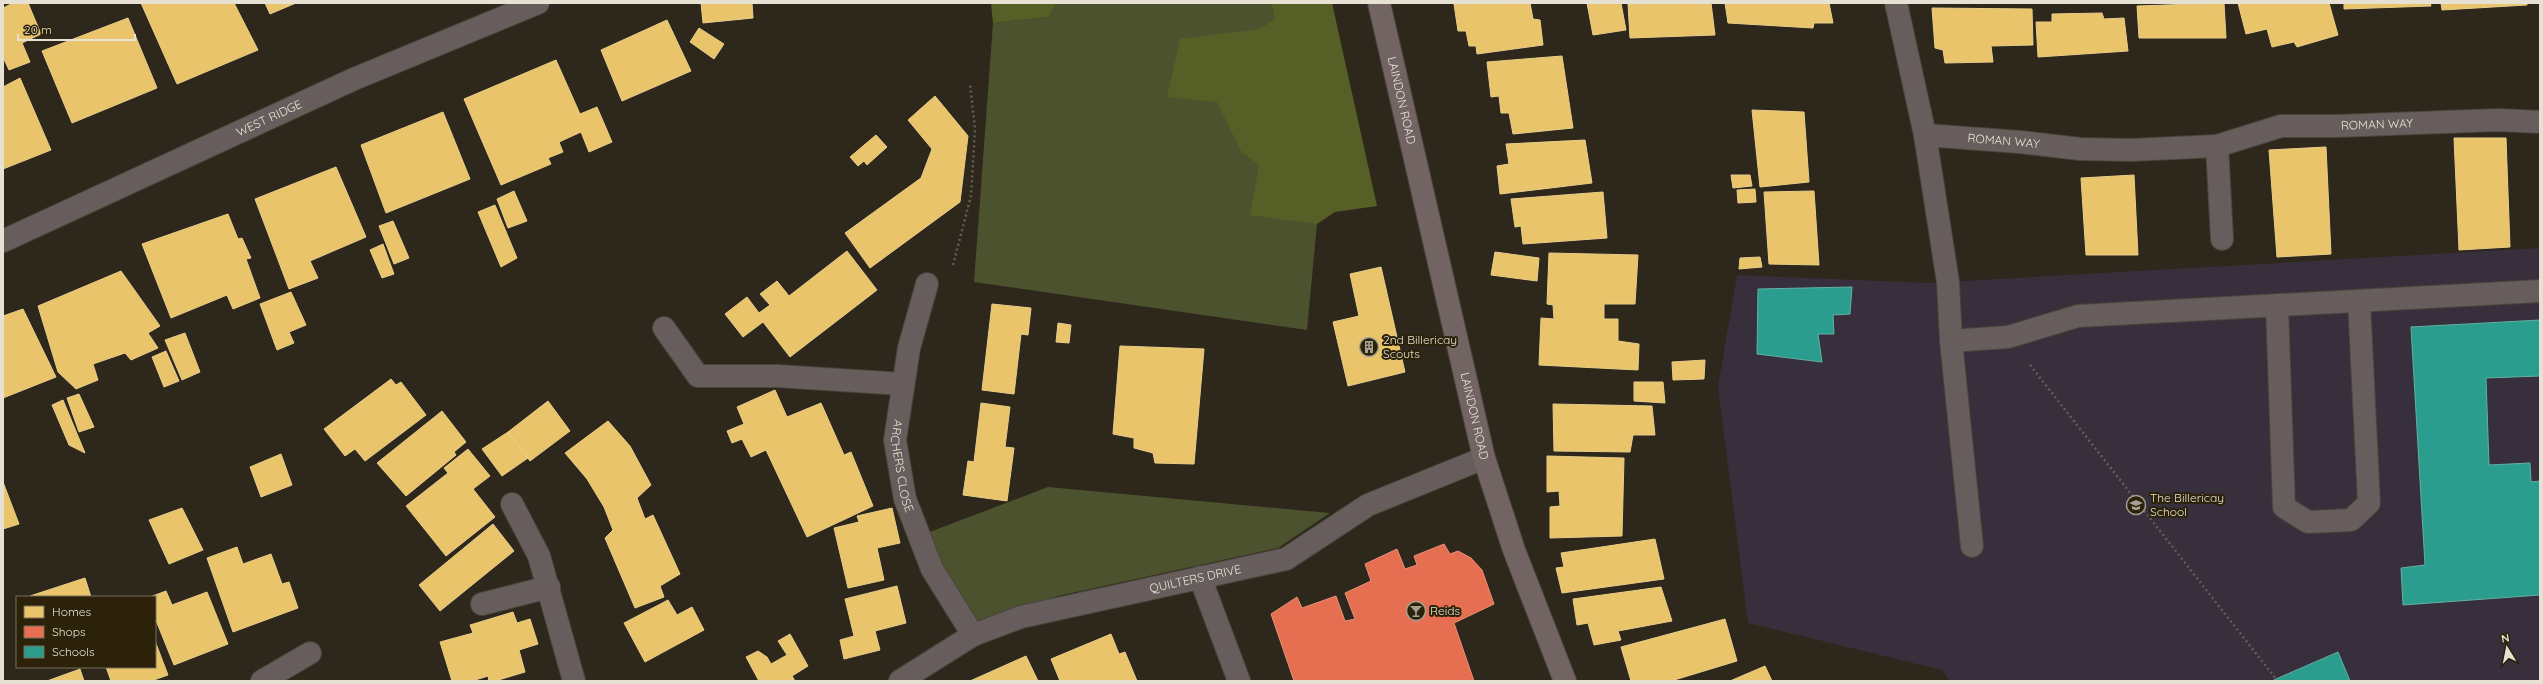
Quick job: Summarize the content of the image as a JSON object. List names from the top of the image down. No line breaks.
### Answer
{"streets":{"main road":["LAINDON ROAD"],"street":["WEST RIDGE","ROMAN WAY","ARCHERS CLOSE","QUILTERS DRIVE"]},"crossings":[["LAINDON ROAD","QUILTERS DRIVE"],["ARCHERS CLOSE","QUILTERS DRIVE"]],"places":{"building":["2nd Billericay Scouts"],"school or university":["The Billericay School"],"bar":["Reids"]},"legend":["Homes","Shops","Schools"],"scale_bar":"20 m","north":"top"}
